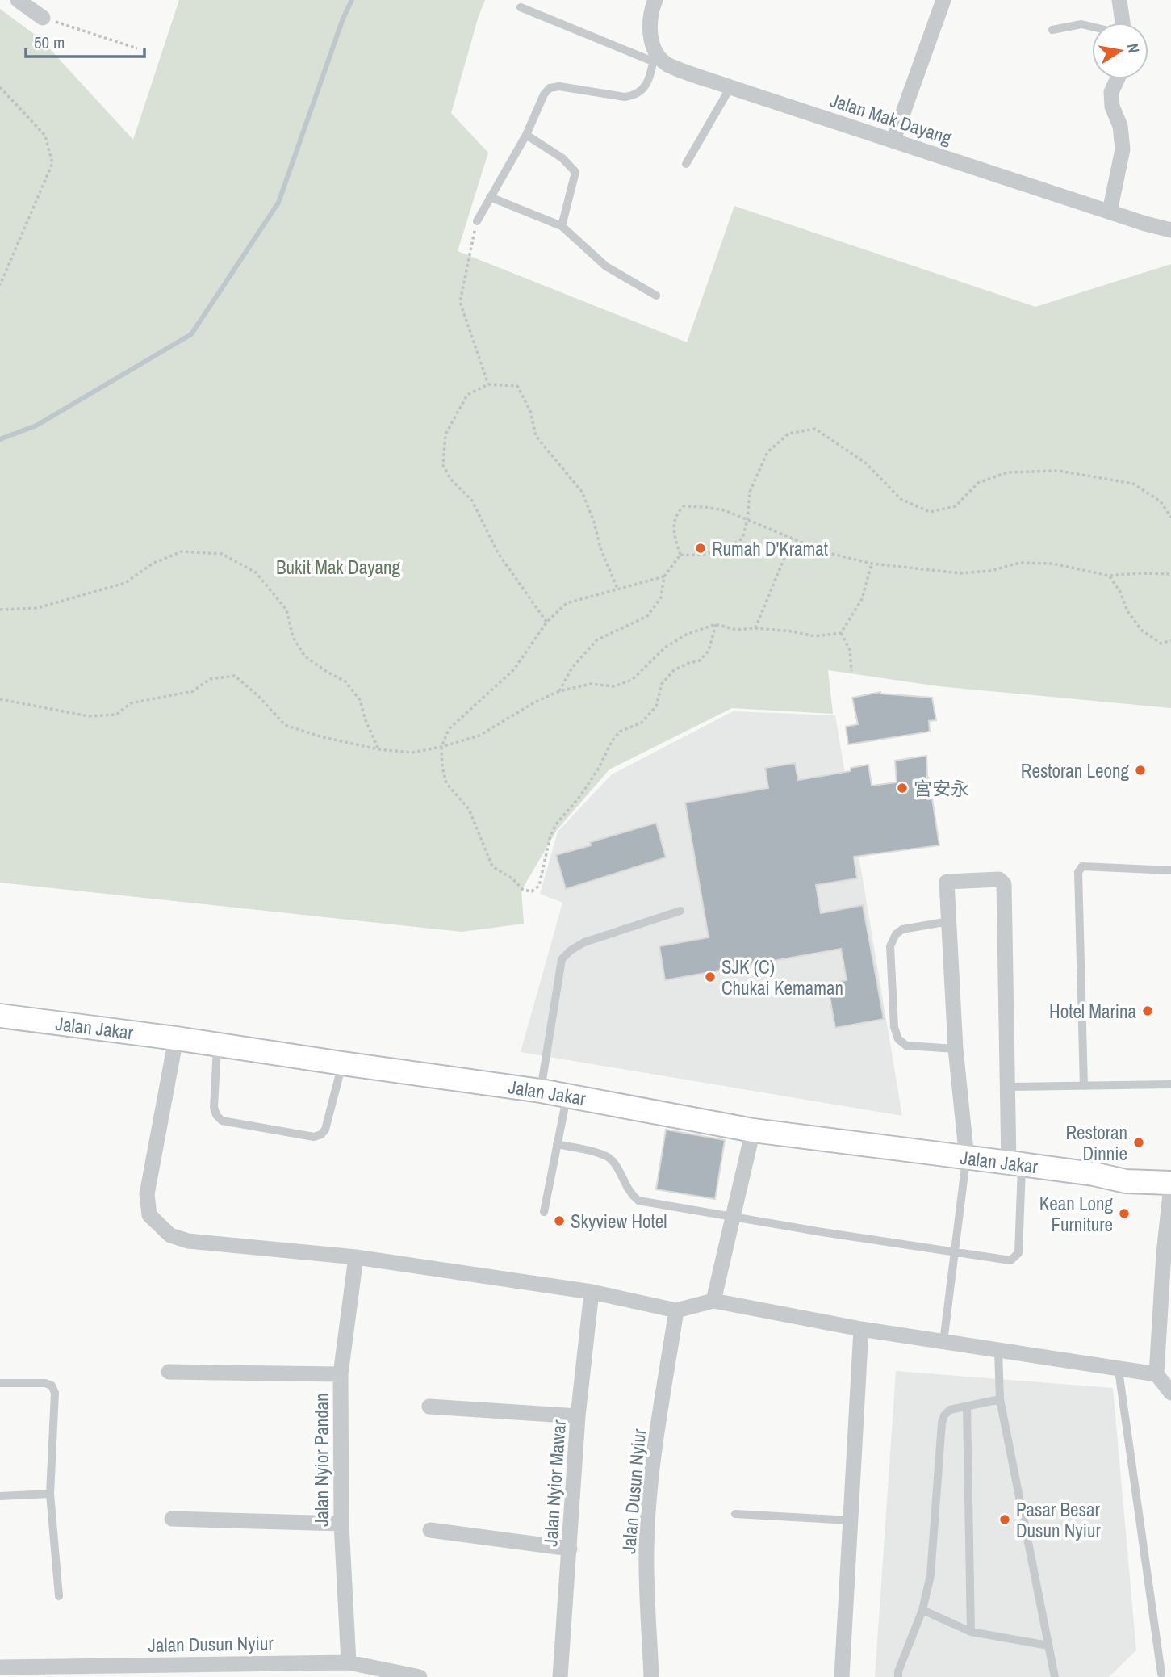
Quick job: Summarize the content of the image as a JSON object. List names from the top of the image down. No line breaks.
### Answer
{"streets":{"main road":["Jalan Jakar"],"street":["Jalan Mak Dayang","Jalan Nyior Pandan","Jalan Nyior Mawar","Jalan Dusun Nyiur"]},"crossings":[["Jalan Nyior Pandan","Jalan Dusun Nyiur"]],"parks":["Bukit Mak Dayang"],"places":["Rumah D'Kramat","Restoran Leong","宮安永","SJK (C) Chukai Kemaman","Hotel Marina","Restoran Dinnie","Kean Long Furniture","Skyview Hotel","Pasar Besar Dusun Nyiur"],"scale_bar":"50 m","north":"right"}
